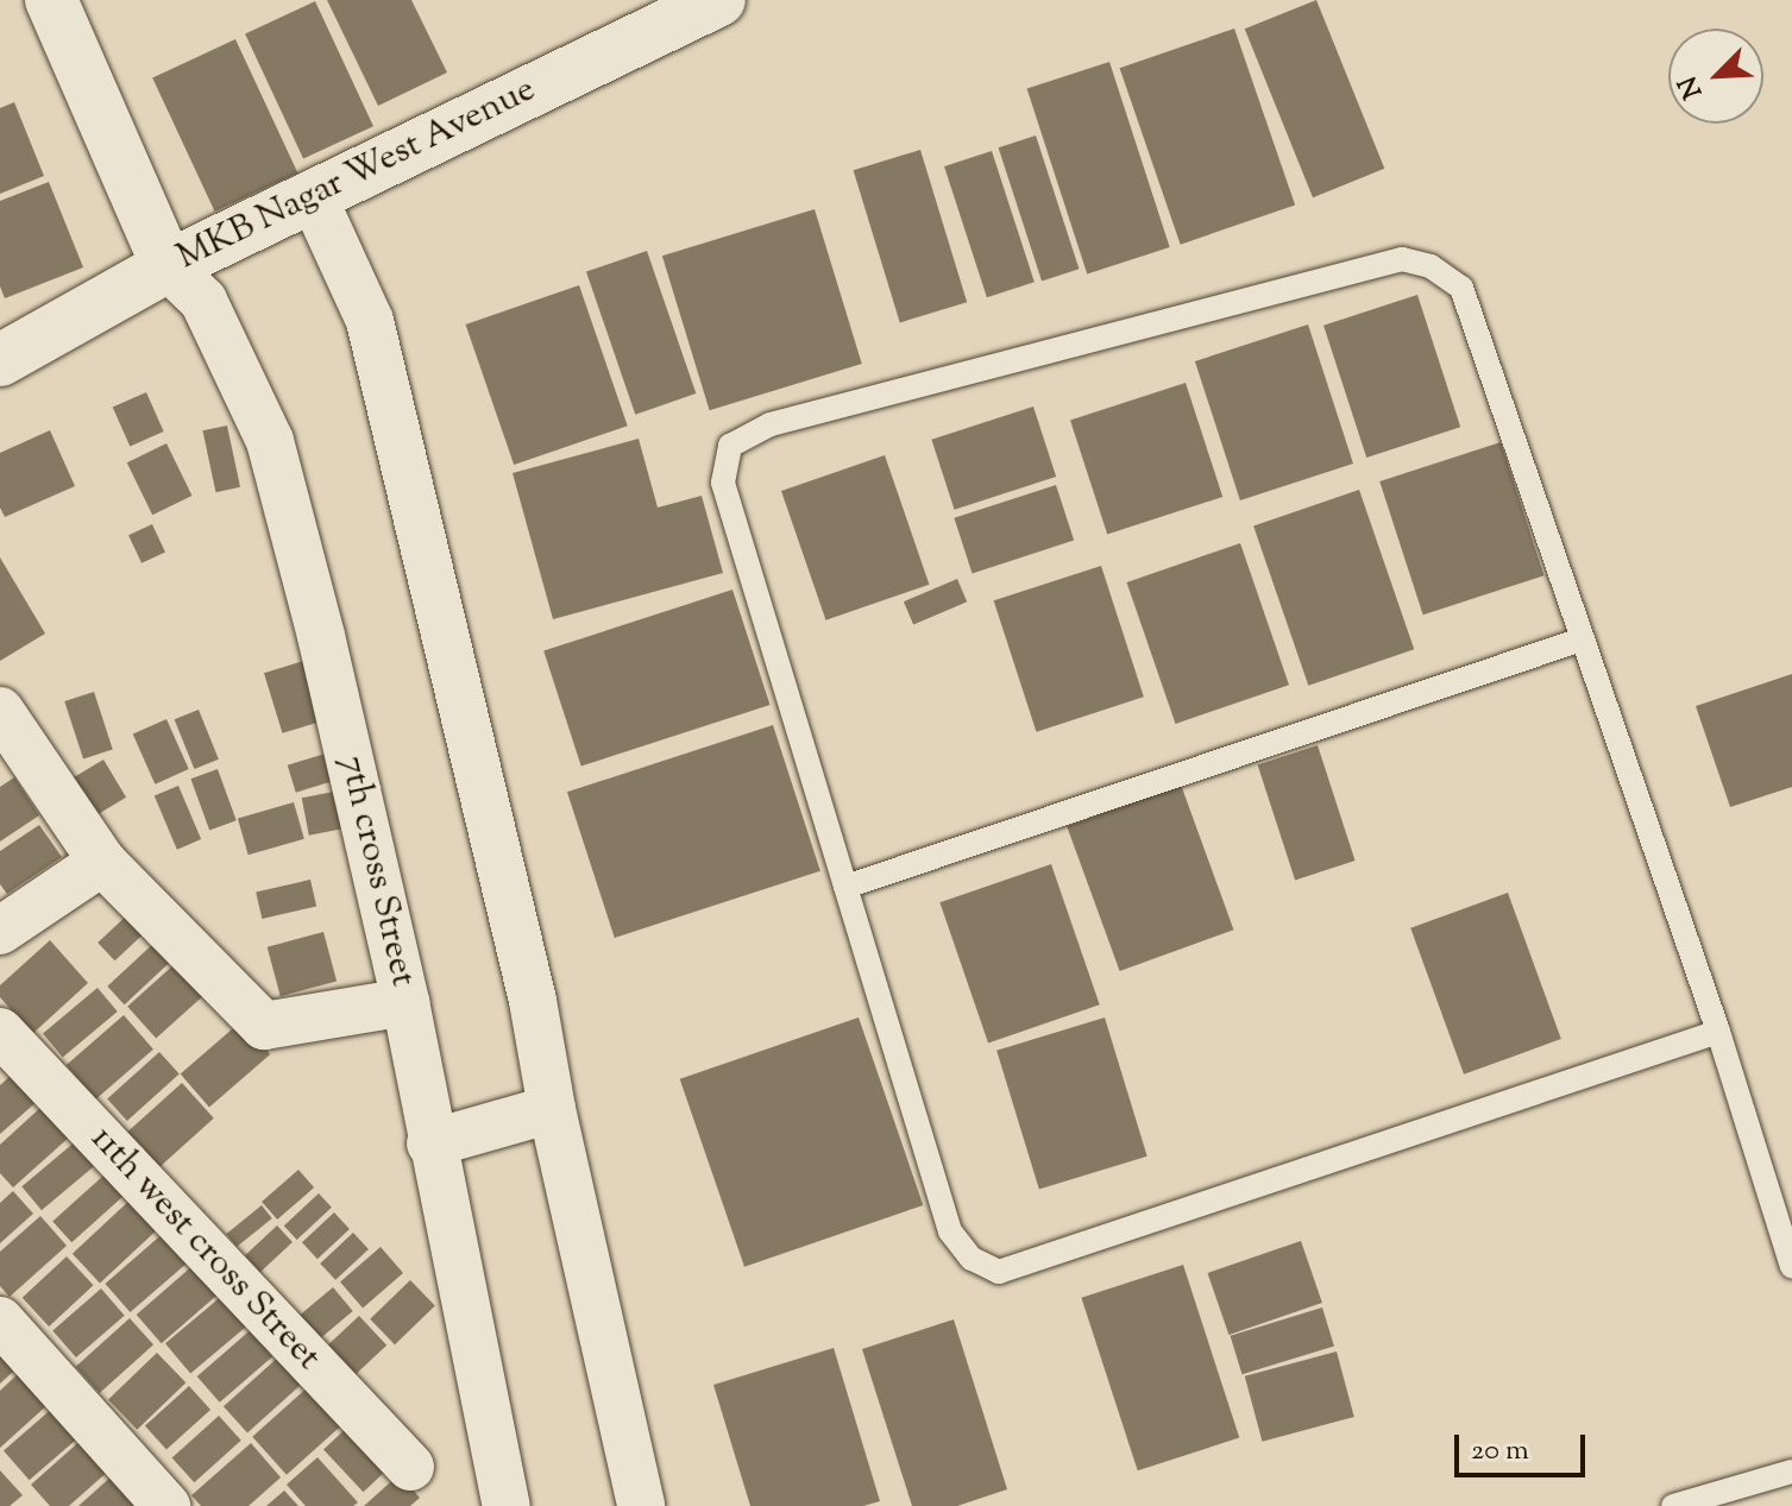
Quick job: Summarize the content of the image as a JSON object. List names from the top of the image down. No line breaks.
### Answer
{"streets":{"main road":["MKB Nagar West Avenue"],"street":["7th cross Street","11th west cross Street"]},"crossings":[["MKB Nagar West Avenue","7th cross Street"]],"scale_bar":"20 m","north":"bottom left"}
